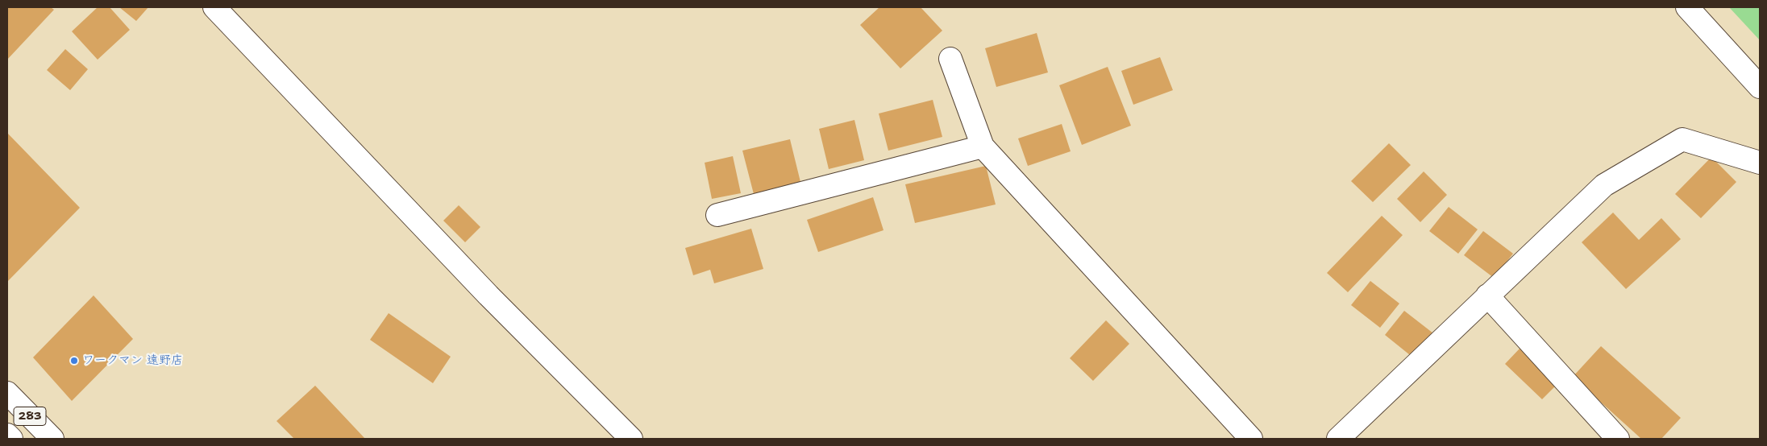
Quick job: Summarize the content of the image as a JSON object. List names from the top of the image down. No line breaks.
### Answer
{"streets":{"main road":["283"]},"places":["ワークマン 遠野店"]}
